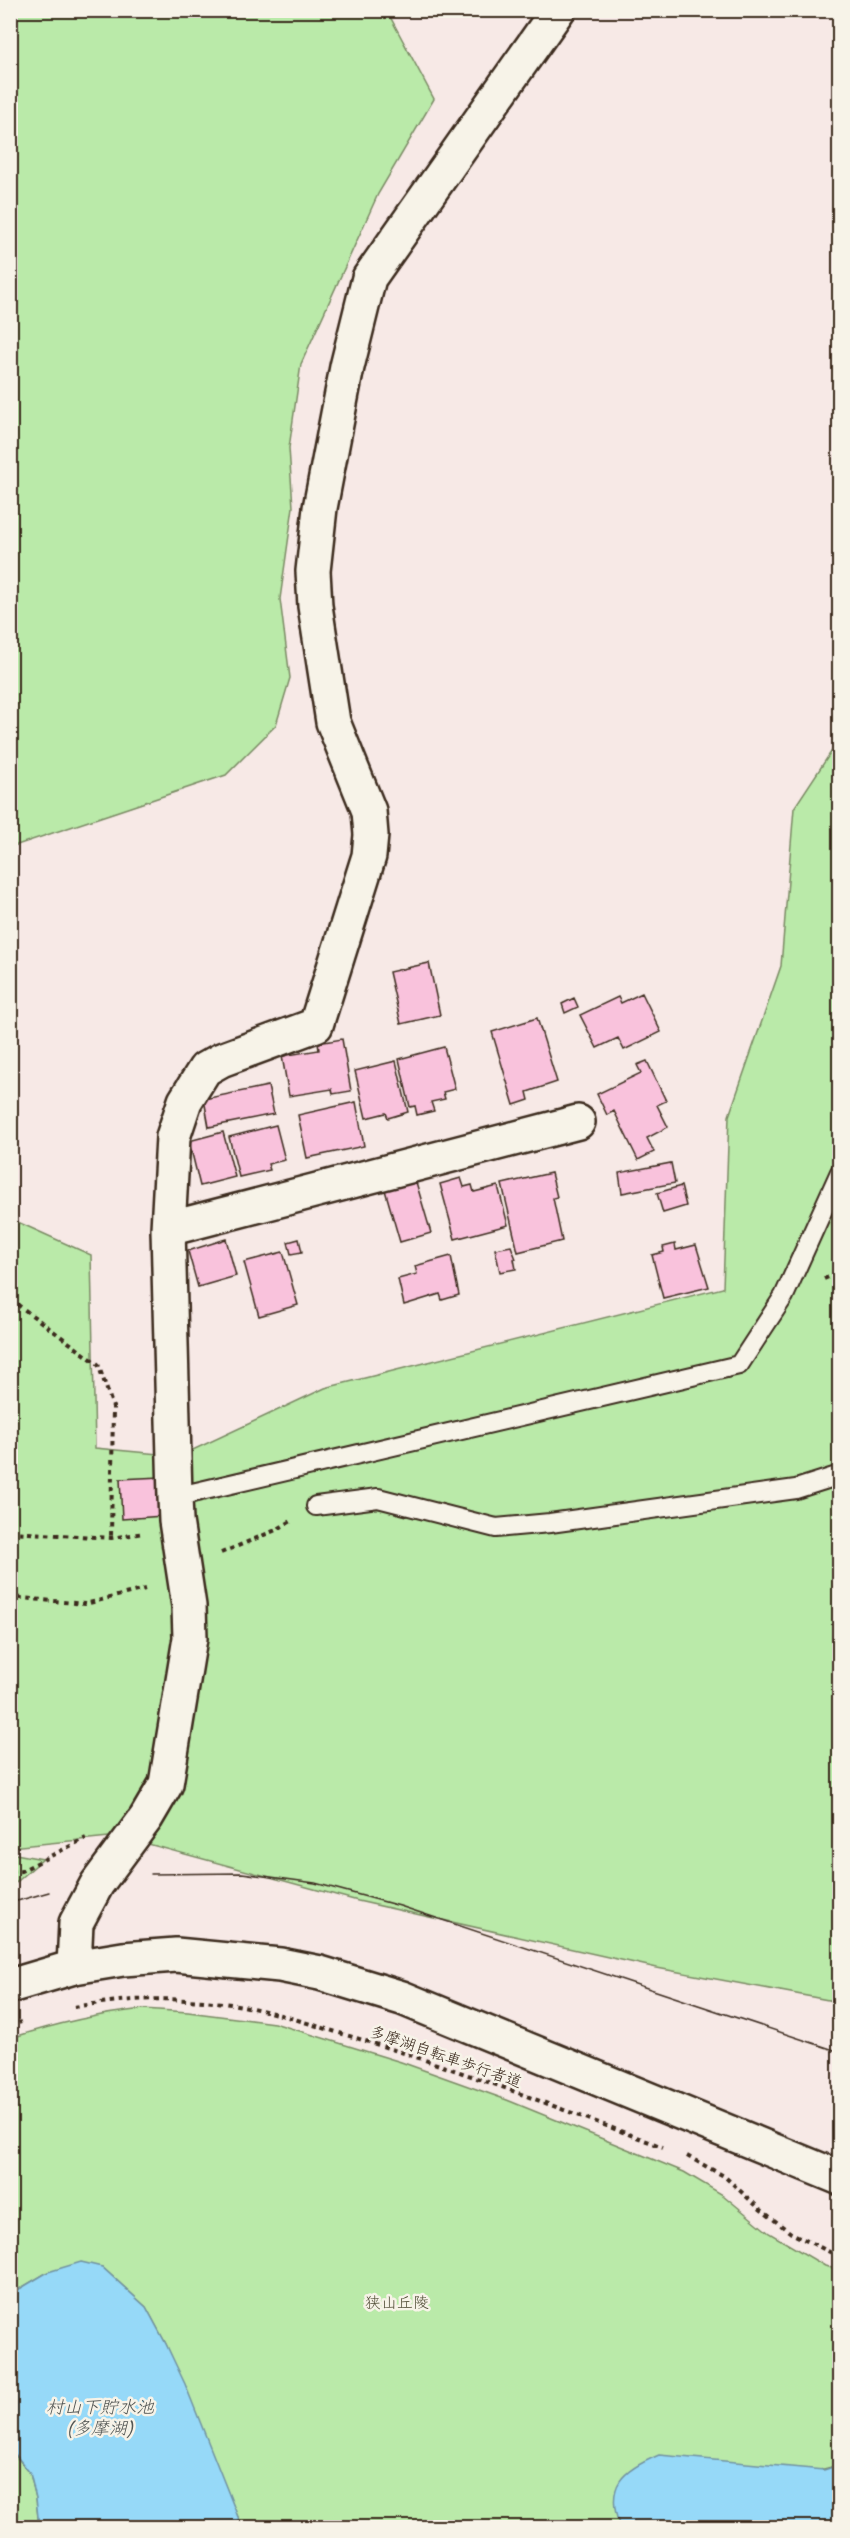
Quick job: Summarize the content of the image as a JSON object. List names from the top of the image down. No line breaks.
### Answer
{"streets":{"path":["多摩湖自転車歩行者道"]},"water":["村山下貯水池 (多摩湖)"],"parks":["狭山丘陵"]}
